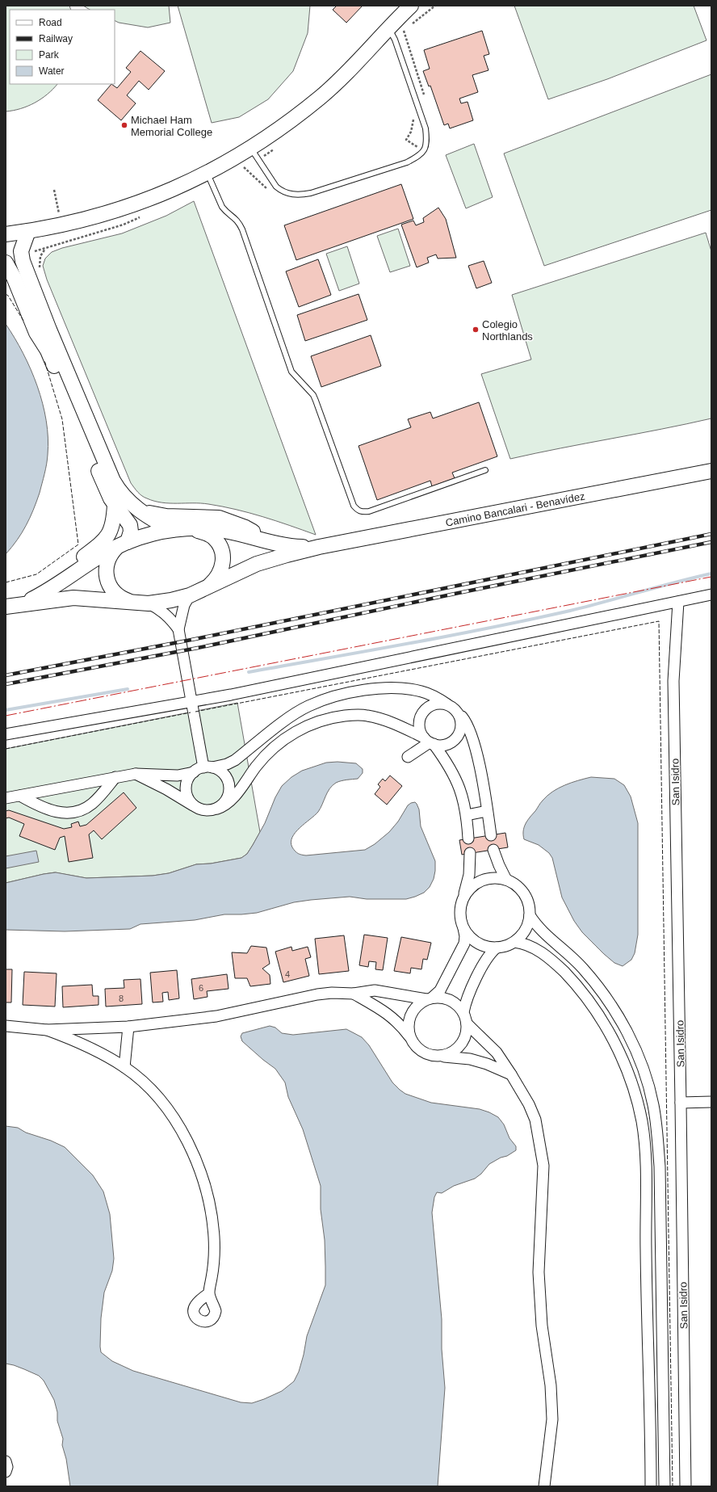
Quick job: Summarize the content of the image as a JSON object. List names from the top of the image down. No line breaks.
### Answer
{"streets":{"main road":["Camino Bancalari - Benavídez"],"street":["San Isidro"]},"places":["Michael Ham Memorial College","Colegio Northlands"],"house_numbers":["4","6","8"],"legend":["Road","Railway","Park","Water"]}
